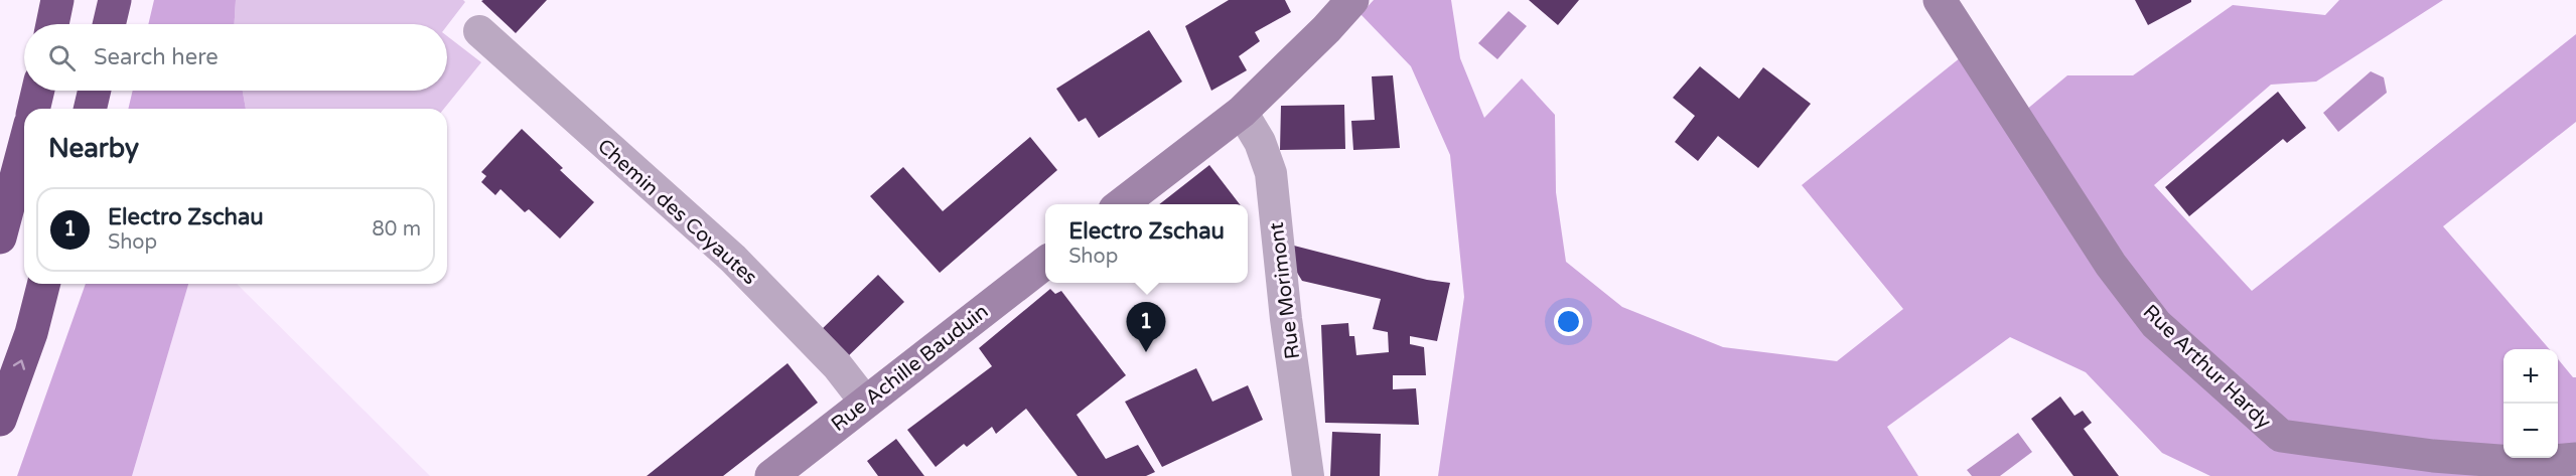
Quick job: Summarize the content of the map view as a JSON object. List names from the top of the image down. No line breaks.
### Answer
{"streets":{"street":["Chemin des Coyautes","Rue Morimont","Rue Arthur Hardy","Rue Achille Bauduin"]},"crossings":[["Chemin des Coyautes","Rue Achille Bauduin"]],"page":{"search":"Search here","heading":"Nearby","list":[{"mark":"1","name":"Electro Zschau","note":"Shop","value":"80 m"}],"popup":["Electro Zschau","Shop"],"pins":"1","map_buttons":["+","−"]}}
